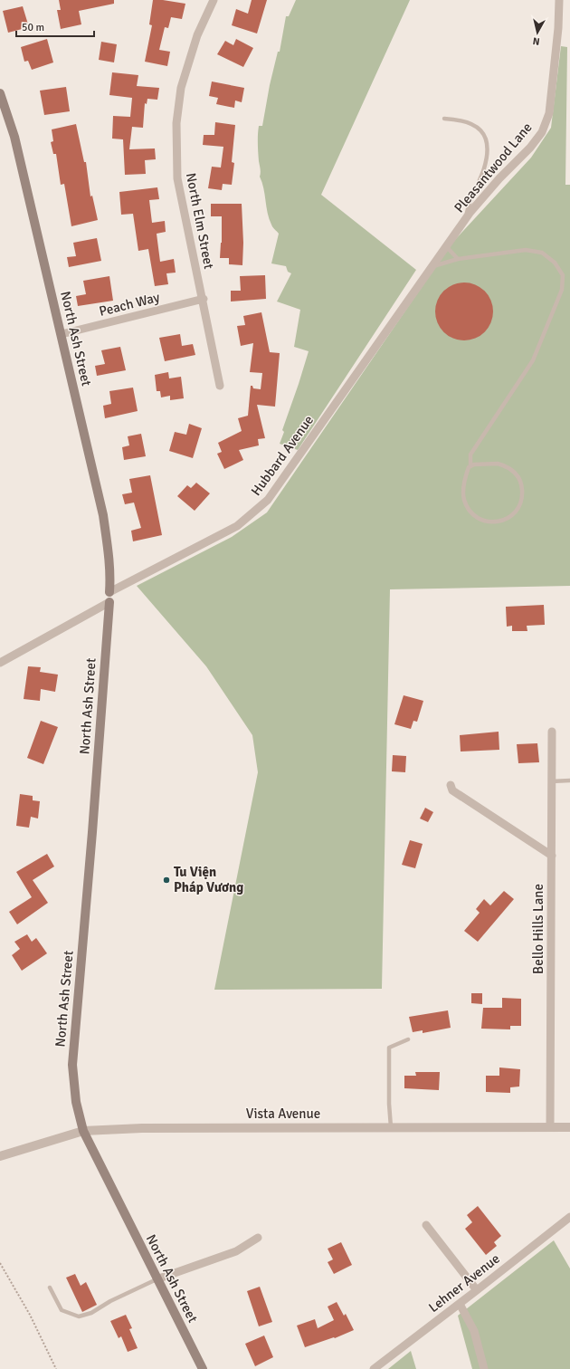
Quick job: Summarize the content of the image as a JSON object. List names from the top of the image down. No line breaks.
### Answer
{"streets":{"main road":["North Ash Street"],"street":["Pleasantwood Lane","North Elm Street","Peach Way","Hubbard Avenue","Bello Hills Lane","Vista Avenue","Lehner Avenue"]},"crossings":[["Pleasantwood Lane","Hubbard Avenue"],["North Elm Street","Peach Way"],["Peach Way","North Ash Street"],["North Ash Street","Hubbard Avenue"],["North Ash Street","Vista Avenue"],["Bello Hills Lane","Vista Avenue"]],"places":["Tu Viện Pháp Vương"],"scale_bar":"50 m","north":"bottom"}
